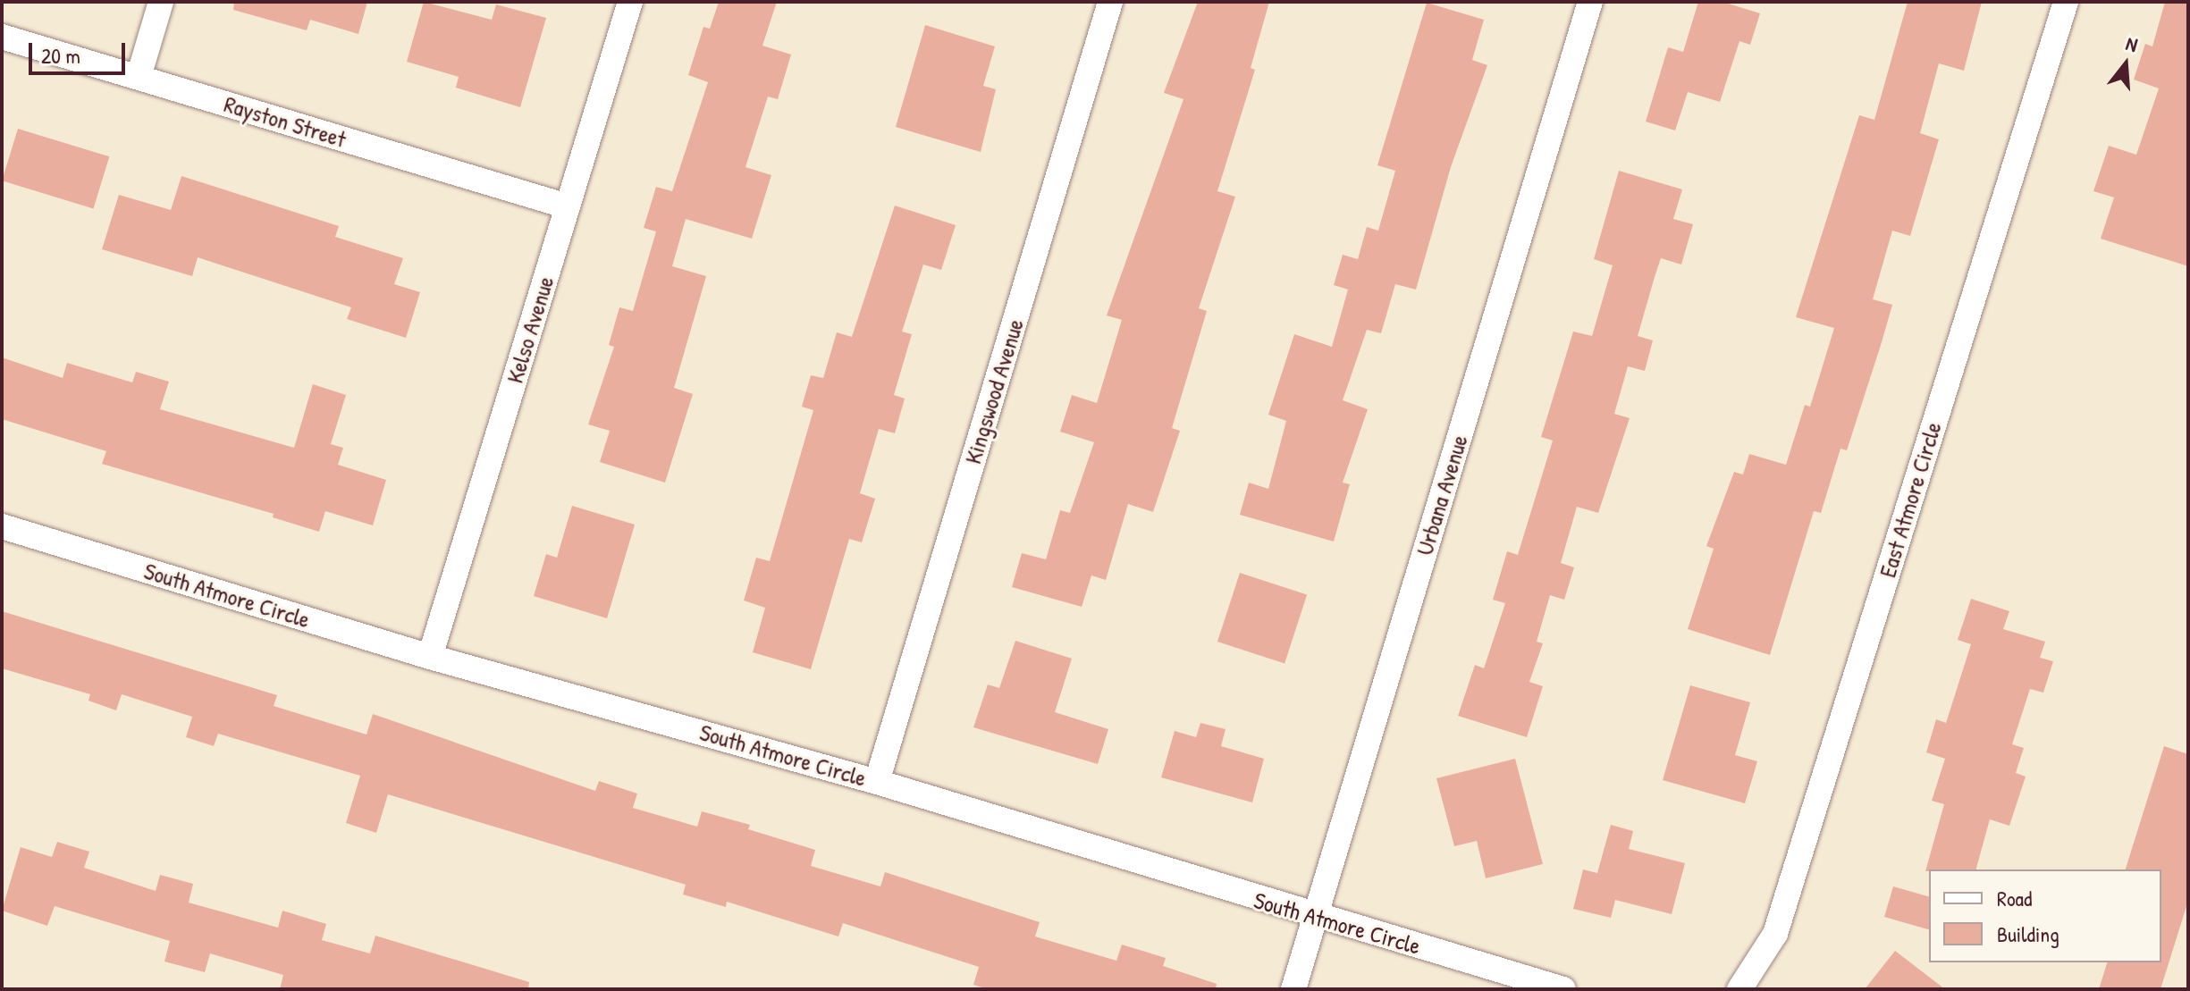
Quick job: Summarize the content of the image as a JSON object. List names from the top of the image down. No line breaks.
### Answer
{"streets":{"street":["Rayston Street","Kelso Avenue","Kingswood Avenue","Urbana Avenue","East Atmore Circle","South Atmore Circle"]},"crossings":[["Rayston Street","Kelso Avenue"],["Kelso Avenue","South Atmore Circle"],["Kingswood Avenue","South Atmore Circle"],["Urbana Avenue","South Atmore Circle"]],"legend":["Road","Building"],"scale_bar":"20 m","north":"top"}
